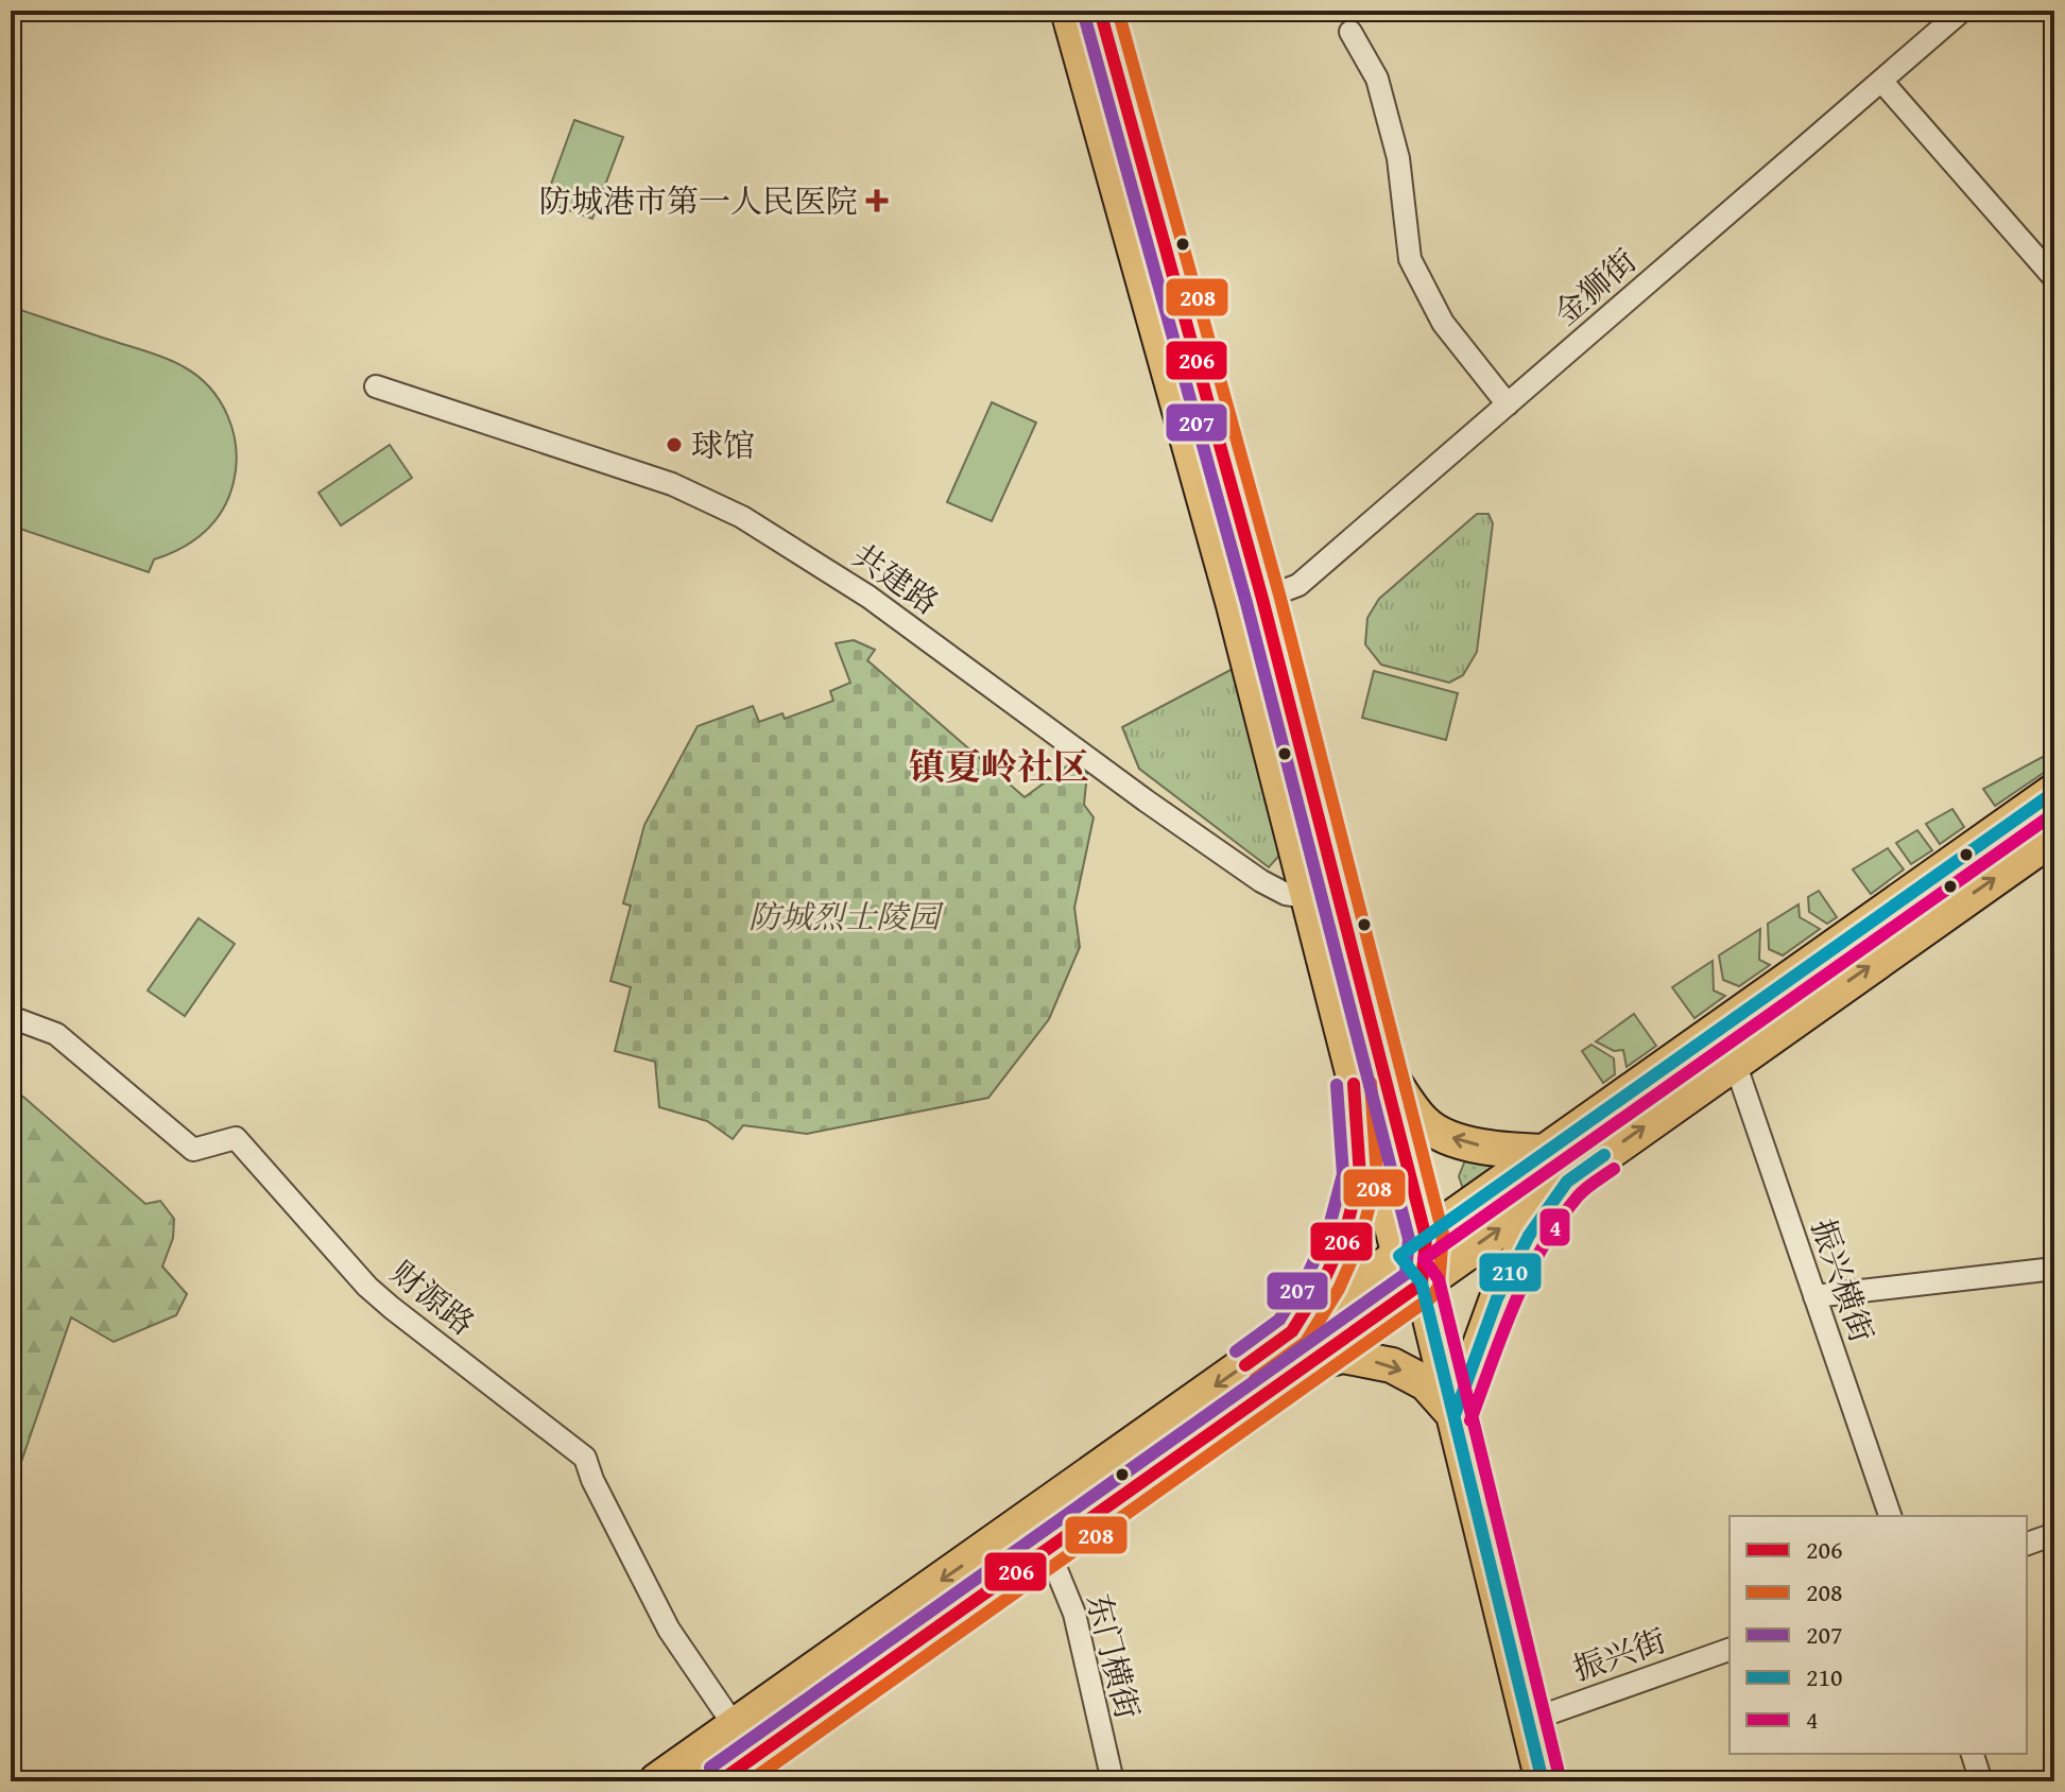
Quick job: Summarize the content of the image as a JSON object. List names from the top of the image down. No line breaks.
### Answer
{"streets":{"street":["金狮街","共建路","振兴横街","财源路","振兴街","东门横街"]},"districts":["镇夏岭社区"],"parks":["防城烈士陵园"],"places":{"health":["防城港市第一人民医院"],"other":["球馆"]},"lines":["transit line 206","transit line 208","transit line 207","transit line 210","transit line 4"],"legend":["206","208","207","210","4"]}
